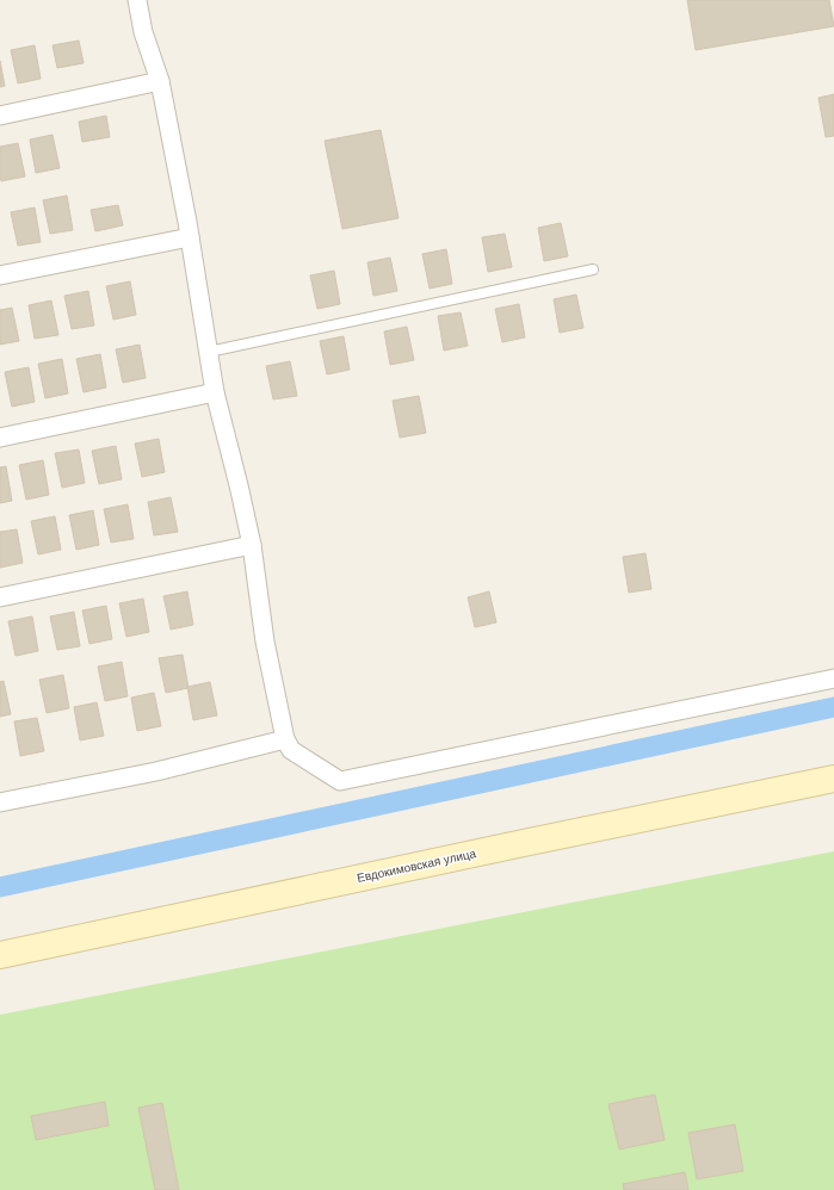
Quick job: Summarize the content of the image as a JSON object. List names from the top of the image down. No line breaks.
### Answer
{"streets":{"main road":["Евдокимовская улица"]}}
